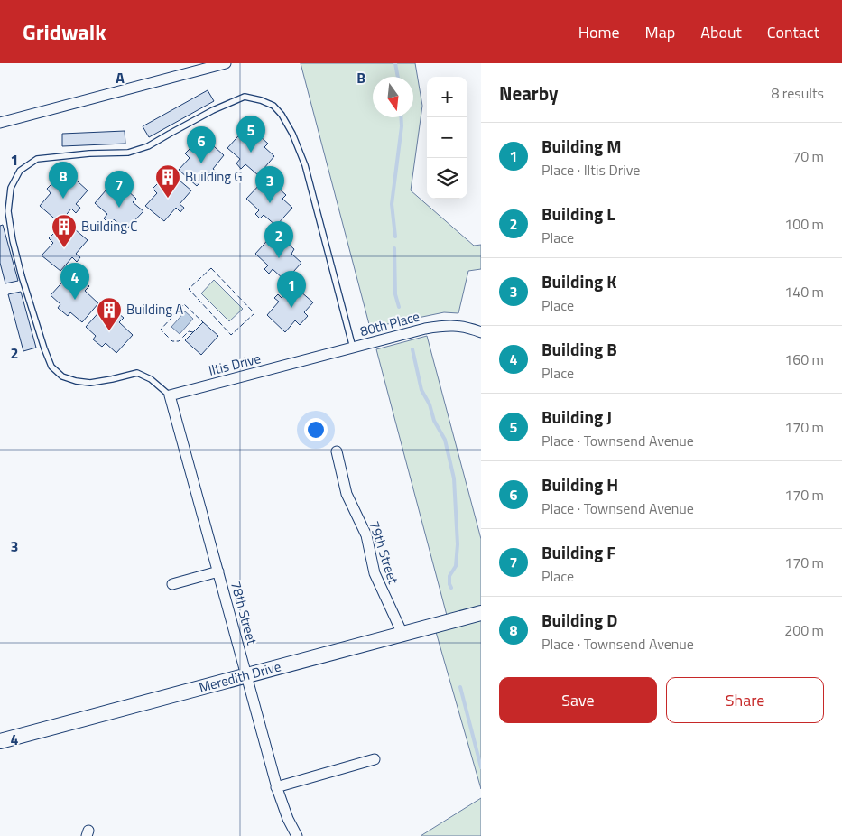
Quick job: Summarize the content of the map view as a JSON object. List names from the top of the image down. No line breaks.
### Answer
{"streets":{"main road":["Meredith Drive"],"street":["80th Place","Iltis Drive","79th Street","78th Street"]},"crossings":[["80th Place","Iltis Drive"],["Iltis Drive","78th Street"],["79th Street","Meredith Drive"],["78th Street","Meredith Drive"]],"places":{"building":["Building G","Building C","Building A"]},"north":"bottom","page":{"header":"Gridwalk","nav":["Home","Map","About","Contact"],"heading":["Nearby","8 results"],"map_buttons":["+","−"],"pins":["5","6","8","3","7","2","4","1"],"list":[{"mark":"1","name":"Building M","note":"Place · Iltis Drive","value":"70 m"},{"mark":"2","name":"Building L","note":"Place","value":"100 m"},{"mark":"3","name":"Building K","note":"Place","value":"140 m"},{"mark":"4","name":"Building B","note":"Place","value":"160 m"},{"mark":"5","name":"Building J","note":"Place · Townsend Avenue","value":"170 m"},{"mark":"6","name":"Building H","note":"Place · Townsend Avenue","value":"170 m"},{"mark":"7","name":"Building F","note":"Place","value":"170 m"},{"mark":"8","name":"Building D","note":"Place · Townsend Avenue","value":"200 m"}],"buttons":["Save","Share"]},"grid":{"columns":["A","B"],"rows":["1","2","3","4"]}}
